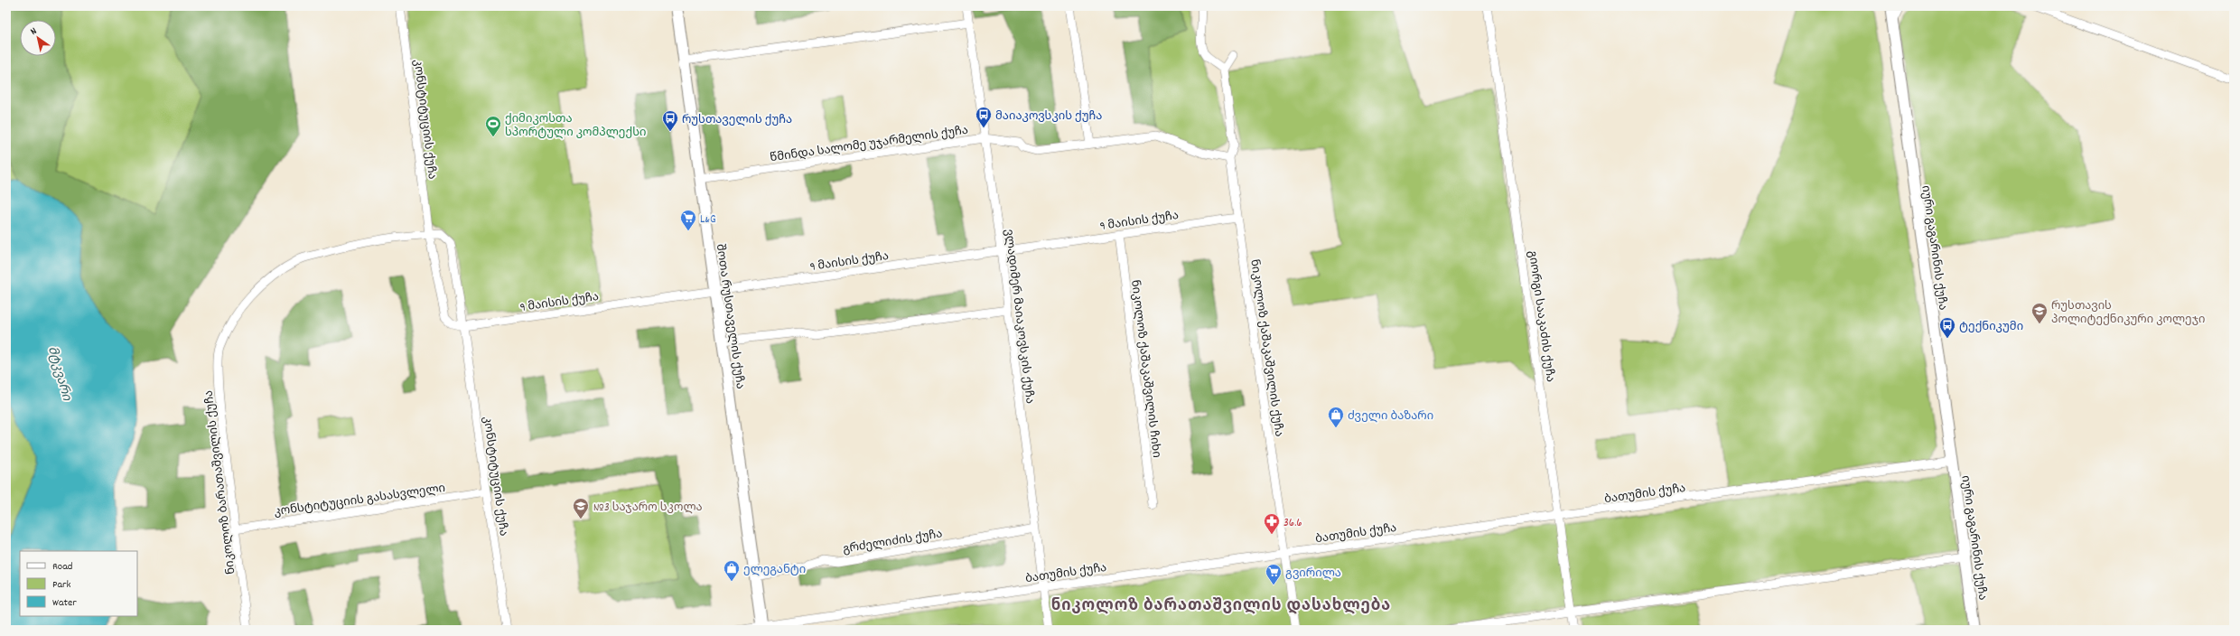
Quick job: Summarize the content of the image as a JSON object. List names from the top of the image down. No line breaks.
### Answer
{"streets":{"street":["კონსტიტუციის ქუჩა","წმინდა სალომე უჯარმელის ქუჩა","9 მაისის ქუჩა","იური გაგარინის ქუჩა","შოთა რუსთაველის ქუჩა","ვლადიმერ მაიაკოვსკის ქუჩა","გიორგი სააკაძის ქუჩა","ნიკოლოზ ქაშაკაშვილის ქუჩა","ნიკოლოზ ქაშაკაშვილის ჩიხი","ნიკოლოზ ბარათაშვილის ქუჩა","ბათუმის ქუჩა","კონსტიტუციის გასასვლელი","გრძელიძის ქუჩა"]},"crossings":[["კონსტიტუციის ქუჩა","9 მაისის ქუჩა"],["კონსტიტუციის ქუჩა","ნიკოლოზ ბარათაშვილის ქუჩა"],["კონსტიტუციის ქუჩა","კონსტიტუციის გასასვლელი"],["წმინდა სალომე უჯარმელის ქუჩა","შოთა რუსთაველის ქუჩა"],["წმინდა სალომე უჯარმელის ქუჩა","ვლადიმერ მაიაკოვსკის ქუჩა"],["წმინდა სალომე უჯარმელის ქუჩა","ნიკოლოზ ქაშაკაშვილის ქუჩა"],["9 მაისის ქუჩა","შოთა რუსთაველის ქუჩა"],["9 მაისის ქუჩა","ვლადიმერ მაიაკოვსკის ქუჩა"],["9 მაისის ქუჩა","ნიკოლოზ ქაშაკაშვილის ქუჩა"],["9 მაისის ქუჩა","ნიკოლოზ ქაშაკაშვილის ჩიხი"],["იური გაგარინის ქუჩა","ბათუმის ქუჩა"],["შოთა რუსთაველის ქუჩა","ბათუმის ქუჩა"],["შოთა რუსთაველის ქუჩა","გრძელიძის ქუჩა"],["ვლადიმერ მაიაკოვსკის ქუჩა","ბათუმის ქუჩა"],["ვლადიმერ მაიაკოვსკის ქუჩა","გრძელიძის ქუჩა"],["გიორგი სააკაძის ქუჩა","ბათუმის ქუჩა"],["ნიკოლოზ ქაშაკაშვილის ქუჩა","ბათუმის ქუჩა"],["ნიკოლოზ ბარათაშვილის ქუჩა","კონსტიტუციის გასასვლელი"]],"districts":["ნიკოლოზ ბარათაშვილის დასახლება"],"water":["მტკვარი"],"places":{"bus stop":["მაიაკოვსკის ქუჩა","რუსთაველის ქუჩა","ტექნიკუმი"],"sports":["ქიმიკოსთა სპორტული კომპლექსი"],"supermarket":["L&G","გვირილა"],"school or university":["რუსთავის პოლიტექნიკური კოლეჯი","№3 საჯარო სკოლა"],"shop":["ძველი ბაზარი","ელეგანტი"],"pharmacy":["36.6"]},"legend":["Road","Park","Water"],"north":"top left"}
